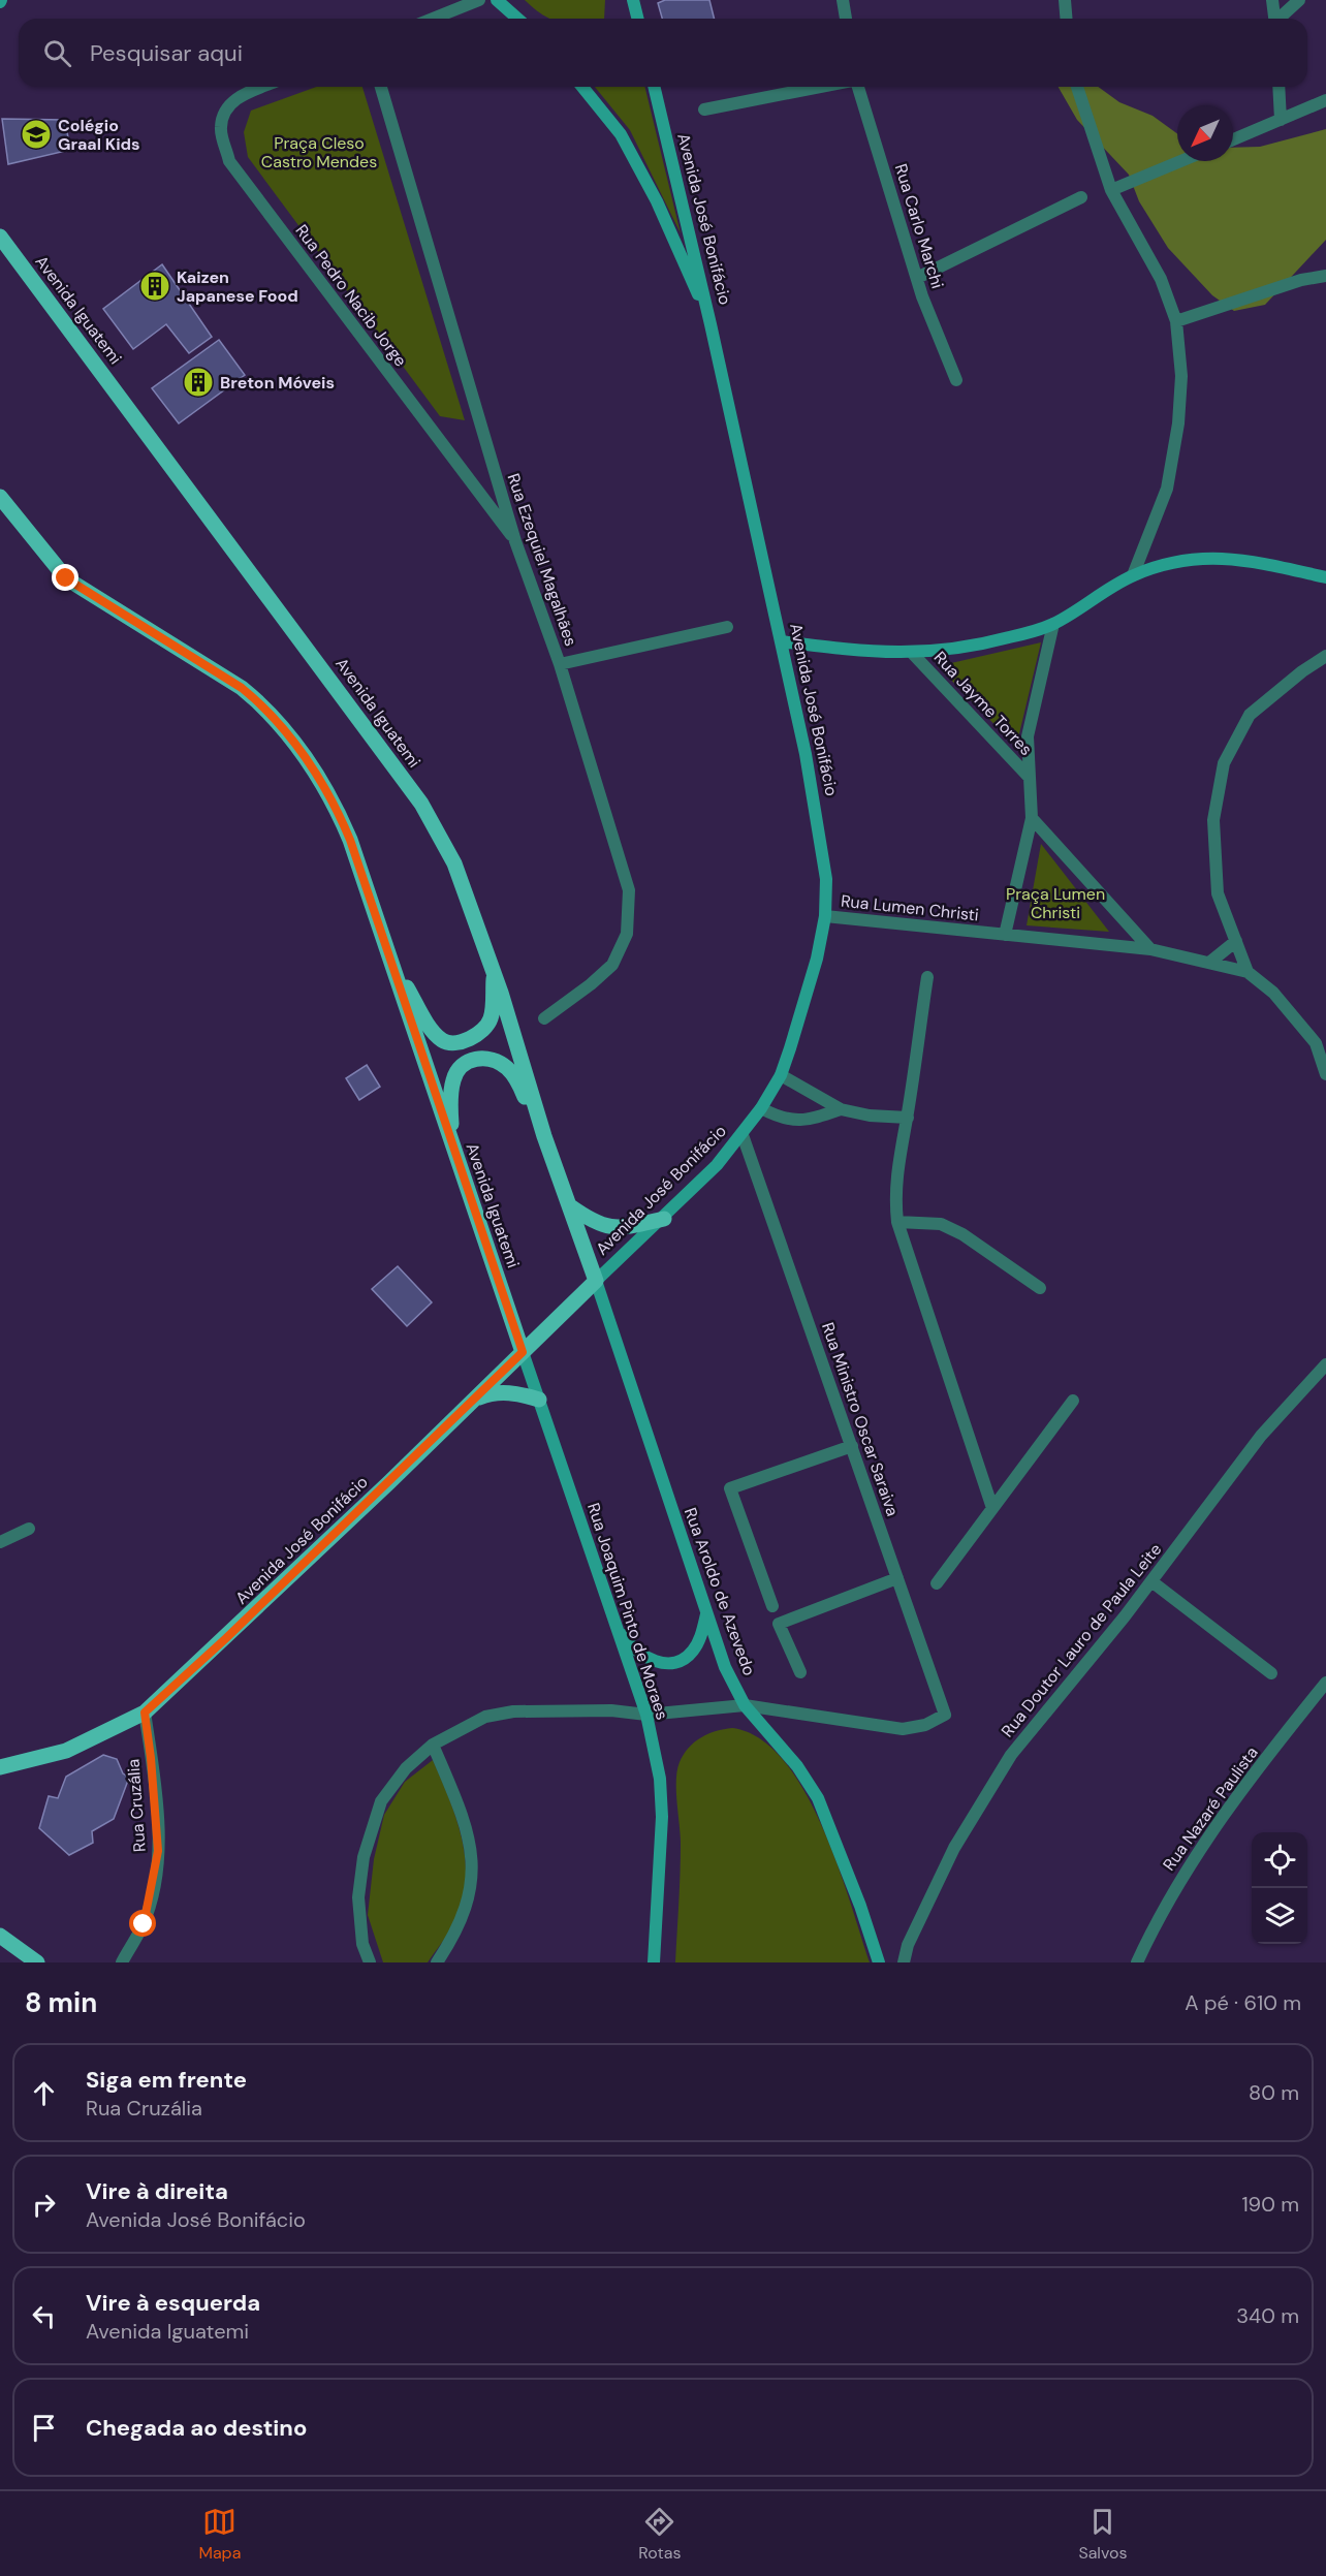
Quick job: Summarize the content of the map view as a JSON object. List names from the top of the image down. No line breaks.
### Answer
{"streets":{"main road":["Avenida José Bonifácio","Avenida Iguatemi","Rua Aroldo de Azevedo","Rua Joaquim Pinto de Moraes"],"street":["Rua Carlo Marchi","Rua Pedro Nacib Jorge","Rua Ezequiel Magalhães","Rua Jayme Torres","Rua Lumen Christi","Rua Ministro Oscar Saraiva","Rua Doutor Lauro de Paula Leite","Rua Cruzália","Rua Nazaré Paulista"]},"crossings":[["Avenida José Bonifácio","Avenida Iguatemi"],["Avenida José Bonifácio","Rua Lumen Christi"],["Avenida José Bonifácio","Rua Ministro Oscar Saraiva"],["Avenida José Bonifácio","Rua Aroldo de Azevedo"],["Avenida José Bonifácio","Rua Joaquim Pinto de Moraes"],["Avenida José Bonifácio","Rua Cruzália"],["Rua Pedro Nacib Jorge","Rua Ezequiel Magalhães"],["Avenida Iguatemi","Rua Aroldo de Azevedo"],["Avenida Iguatemi","Rua Joaquim Pinto de Moraes"],["Rua Ministro Oscar Saraiva","Rua Aroldo de Azevedo"]],"parks":["Praça Cleso Castro Mendes","Praça Lumen Christi"],"places":{"school or university":["Colégio Graal Kids"],"building":["Kaizen Japanese Food","Breton Móveis"]},"north":"bottom left","page":{"search":"Pesquisar aqui","heading":["8 min","A pé · 610 m"],"list":[["Siga em frente","Rua Cruzália","80 m"],["Vire à direita","Avenida José Bonifácio","190 m"],["Vire à esquerda","Avenida Iguatemi","340 m"],"Chegada ao destino"],"nav":["Mapa","Rotas","Salvos"]}}
